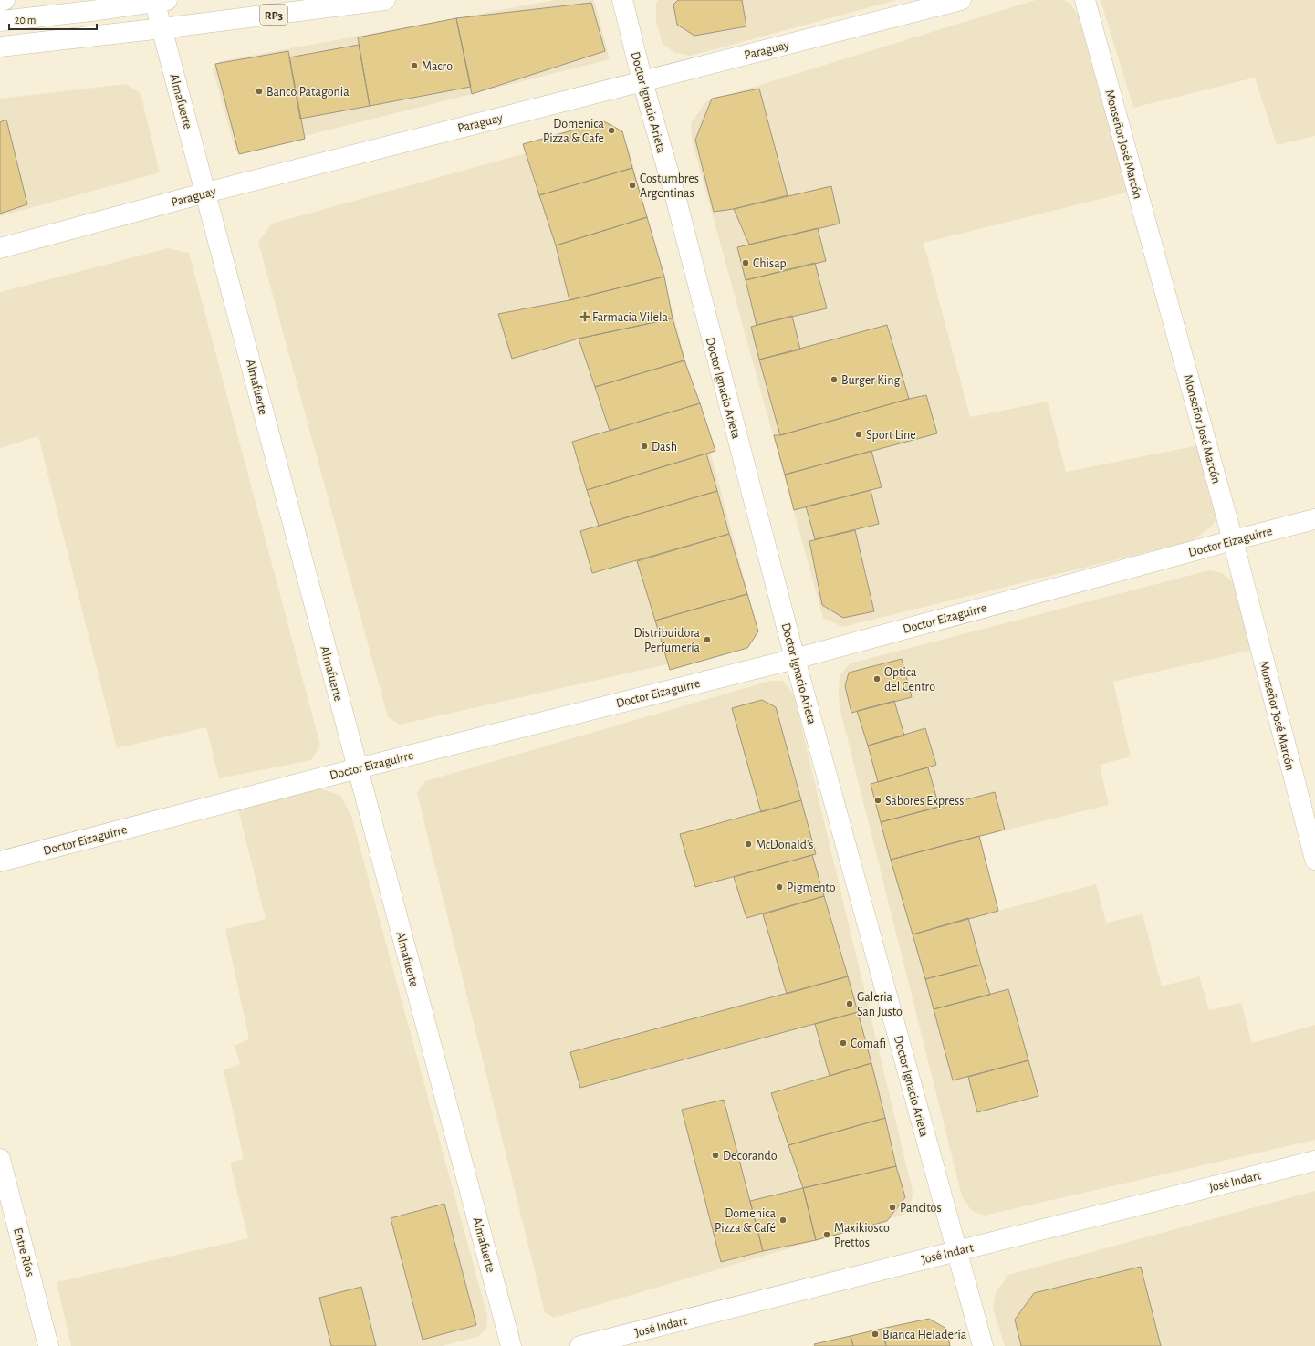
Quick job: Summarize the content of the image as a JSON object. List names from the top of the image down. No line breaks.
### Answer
{"streets":{"main road":["RP3","Paraguay","Almafuerte","Doctor Ignacio Arieta","Monseñor José Marcón","Doctor Eizaguirre","José Indart","Entre Ríos"]},"crossings":[["RP3","Almafuerte"],["Paraguay","Almafuerte"],["Paraguay","Doctor Ignacio Arieta"],["Almafuerte","Doctor Eizaguirre"],["Doctor Ignacio Arieta","Doctor Eizaguirre"],["Doctor Ignacio Arieta","José Indart"],["Monseñor José Marcón","Doctor Eizaguirre"]],"places":{"other":["Macro","Banco Patagonia","Domenica Pizza & Cafe","Costumbres Argentinas","Chisap","Burger King","Sport Line","Dash","Distribuidora Perfumería","Optica del Centro","Sabores Express","McDonald's","Pigmento","Galeria San Justo","Comafi","Decorando","Pancitos","Domenica Pizza & Café","Maxikiosco Prettos","Bianca Heladería"],"health":["Farmacia Vilela"]},"scale_bar":"20 m"}
